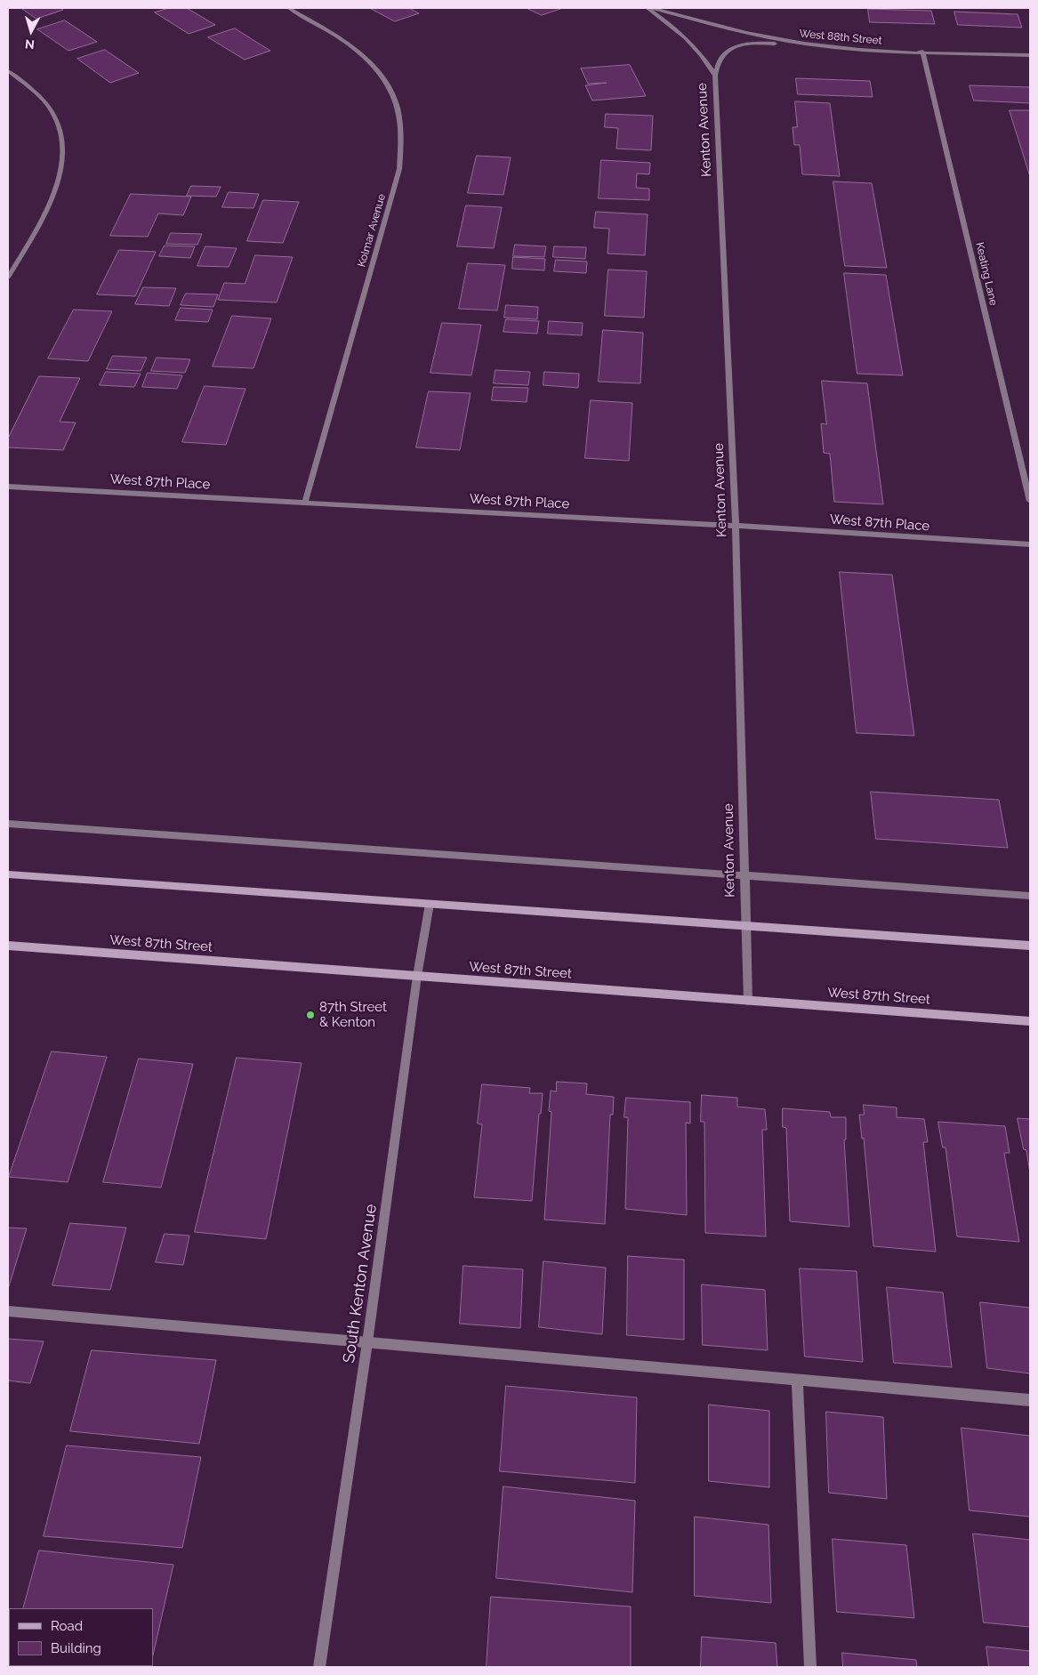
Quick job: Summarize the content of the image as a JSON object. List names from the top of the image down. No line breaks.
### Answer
{"streets":{"main road":["West 87th Street"],"street":["West 88th Street","Kenton Avenue","Kolmar Avenue","Keating Lane","West 87th Place","South Kenton Avenue"]},"crossings":[["West 88th Street","Keating Lane"],["Kenton Avenue","West 87th Place"],["Kenton Avenue","West 87th Street"],["Kolmar Avenue","West 87th Place"],["West 87th Street","South Kenton Avenue"]],"places":["87th Street & Kenton"],"legend":["Road","Building"],"north":"bottom"}
